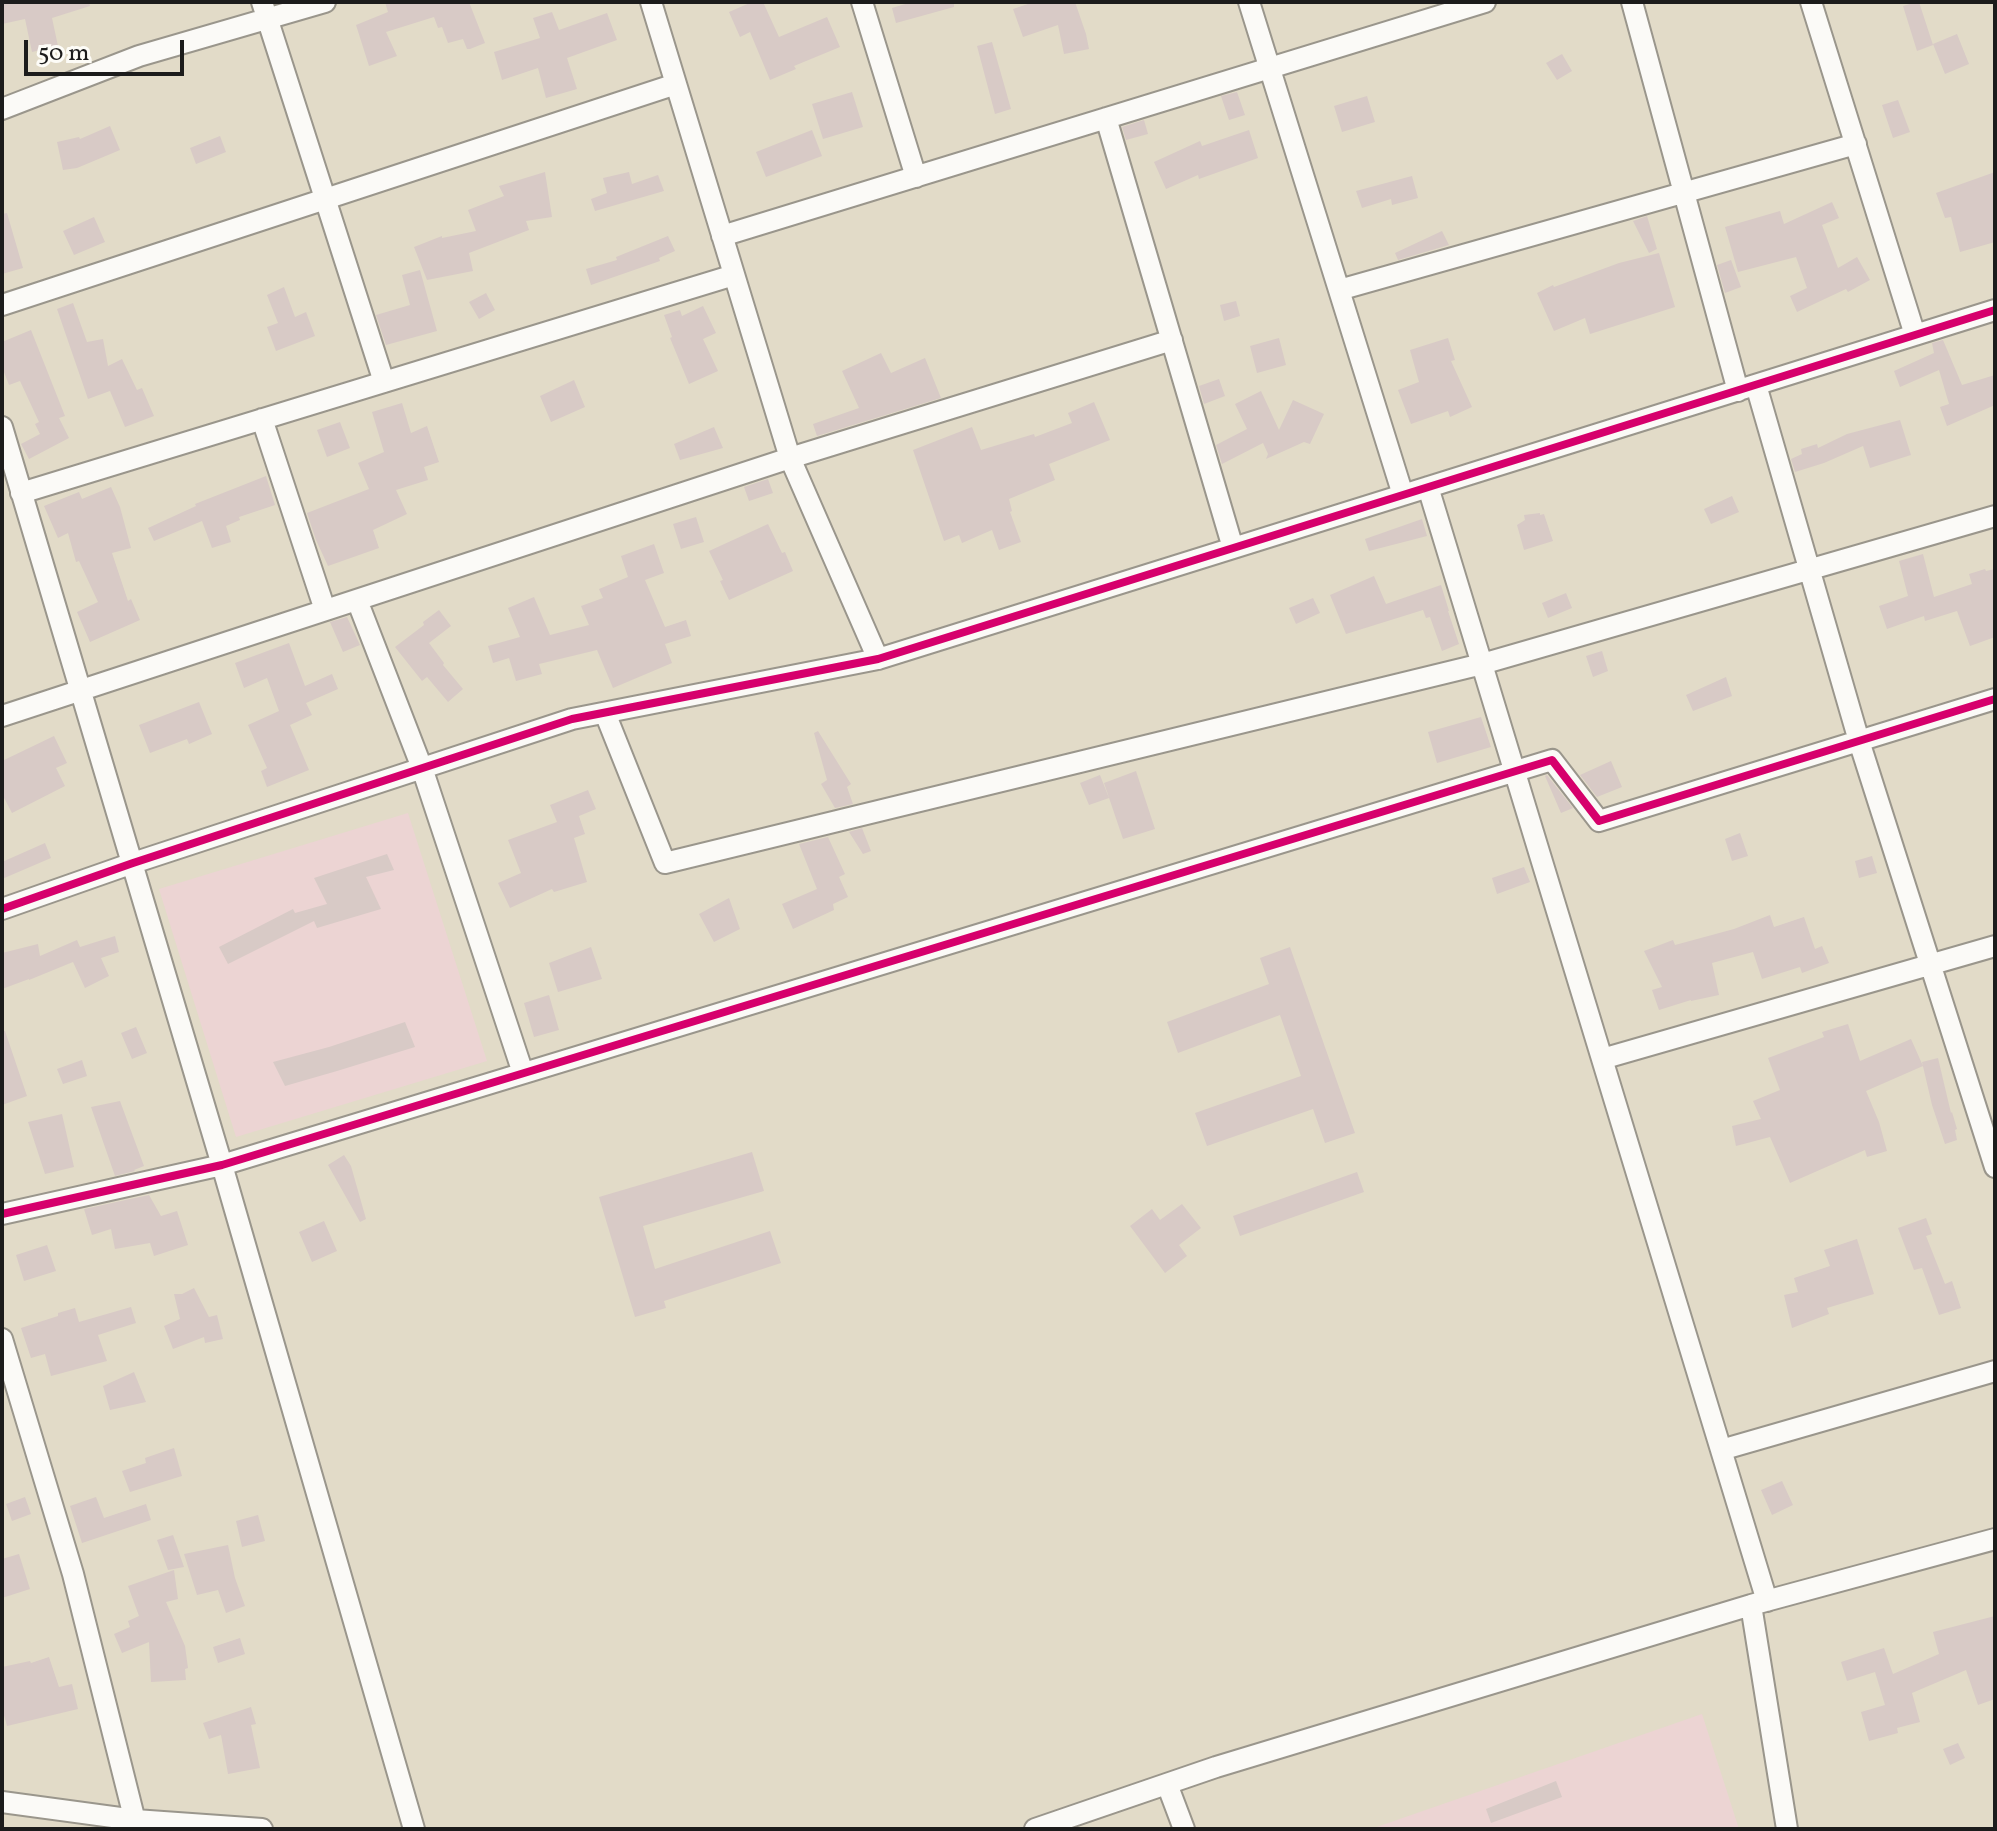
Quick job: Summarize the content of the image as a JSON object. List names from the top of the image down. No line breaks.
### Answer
{"scale_bar":"50 m"}
